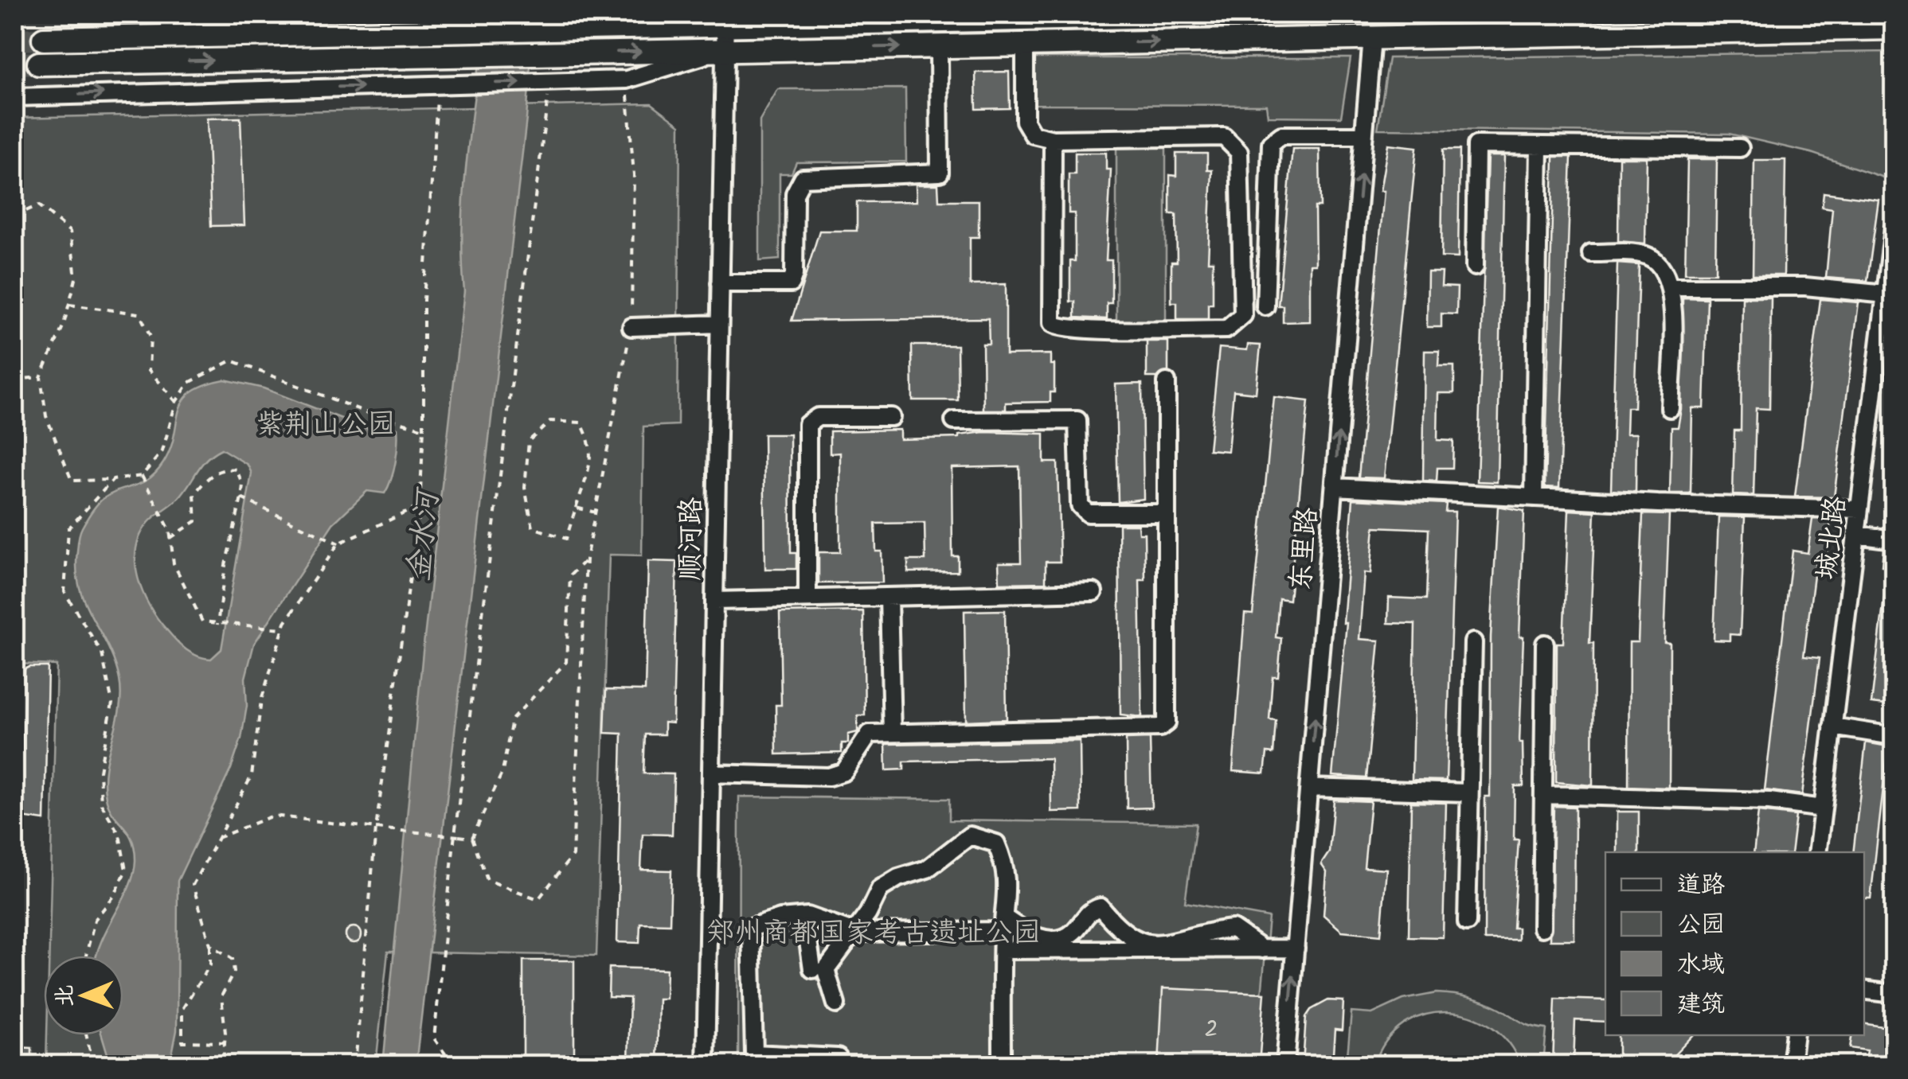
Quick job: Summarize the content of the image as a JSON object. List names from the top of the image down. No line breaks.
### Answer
{"streets":{"street":["城北路","顺河路","东里路"]},"one_way":["东里路"],"water":["金水河"],"parks":["紫荆山公园","郑州商都国家考古遗址公园"],"house_numbers":["2"],"legend":["道路","公园","水域","建筑"],"north":"left"}
